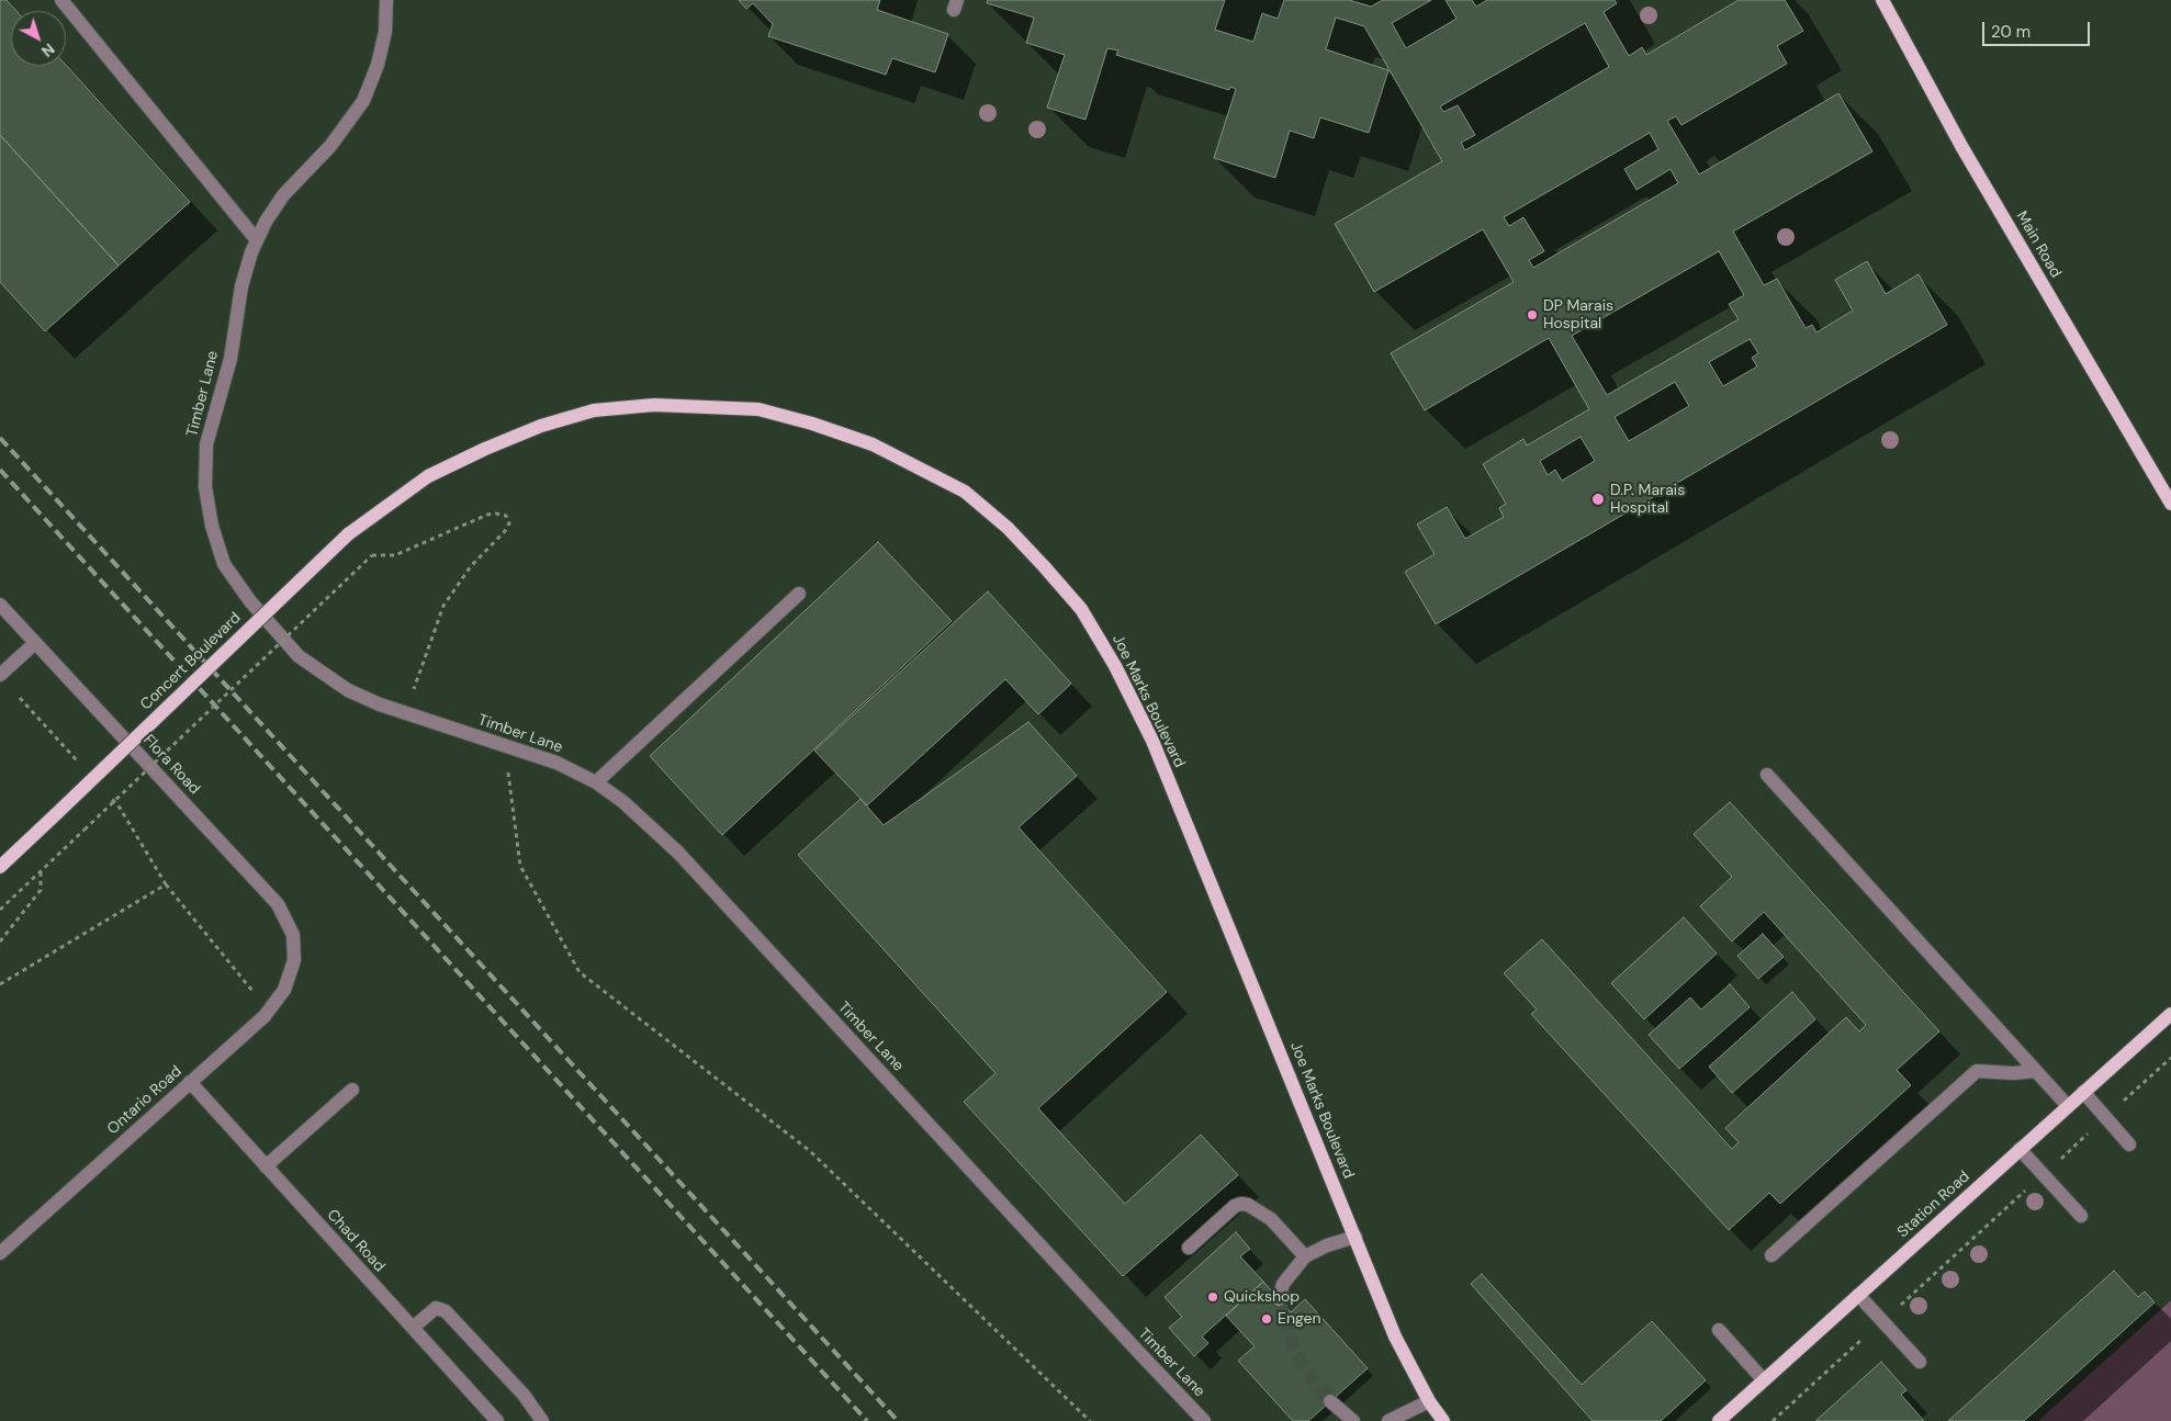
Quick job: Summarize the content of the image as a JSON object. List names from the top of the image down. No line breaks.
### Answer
{"streets":{"main road":["Main Road","Concert Boulevard","Joe Marks Boulevard","Station Road"],"street":["Timber Lane","Flora Road","Ontario Road","Chad Road"]},"crossings":[["Concert Boulevard","Joe Marks Boulevard"],["Flora Road","Ontario Road"],["Ontario Road","Chad Road"]],"places":["DP Marais Hospital","D.P. Marais Hospital","Quickshop","Engen"],"scale_bar":"20 m","north":"bottom right"}
